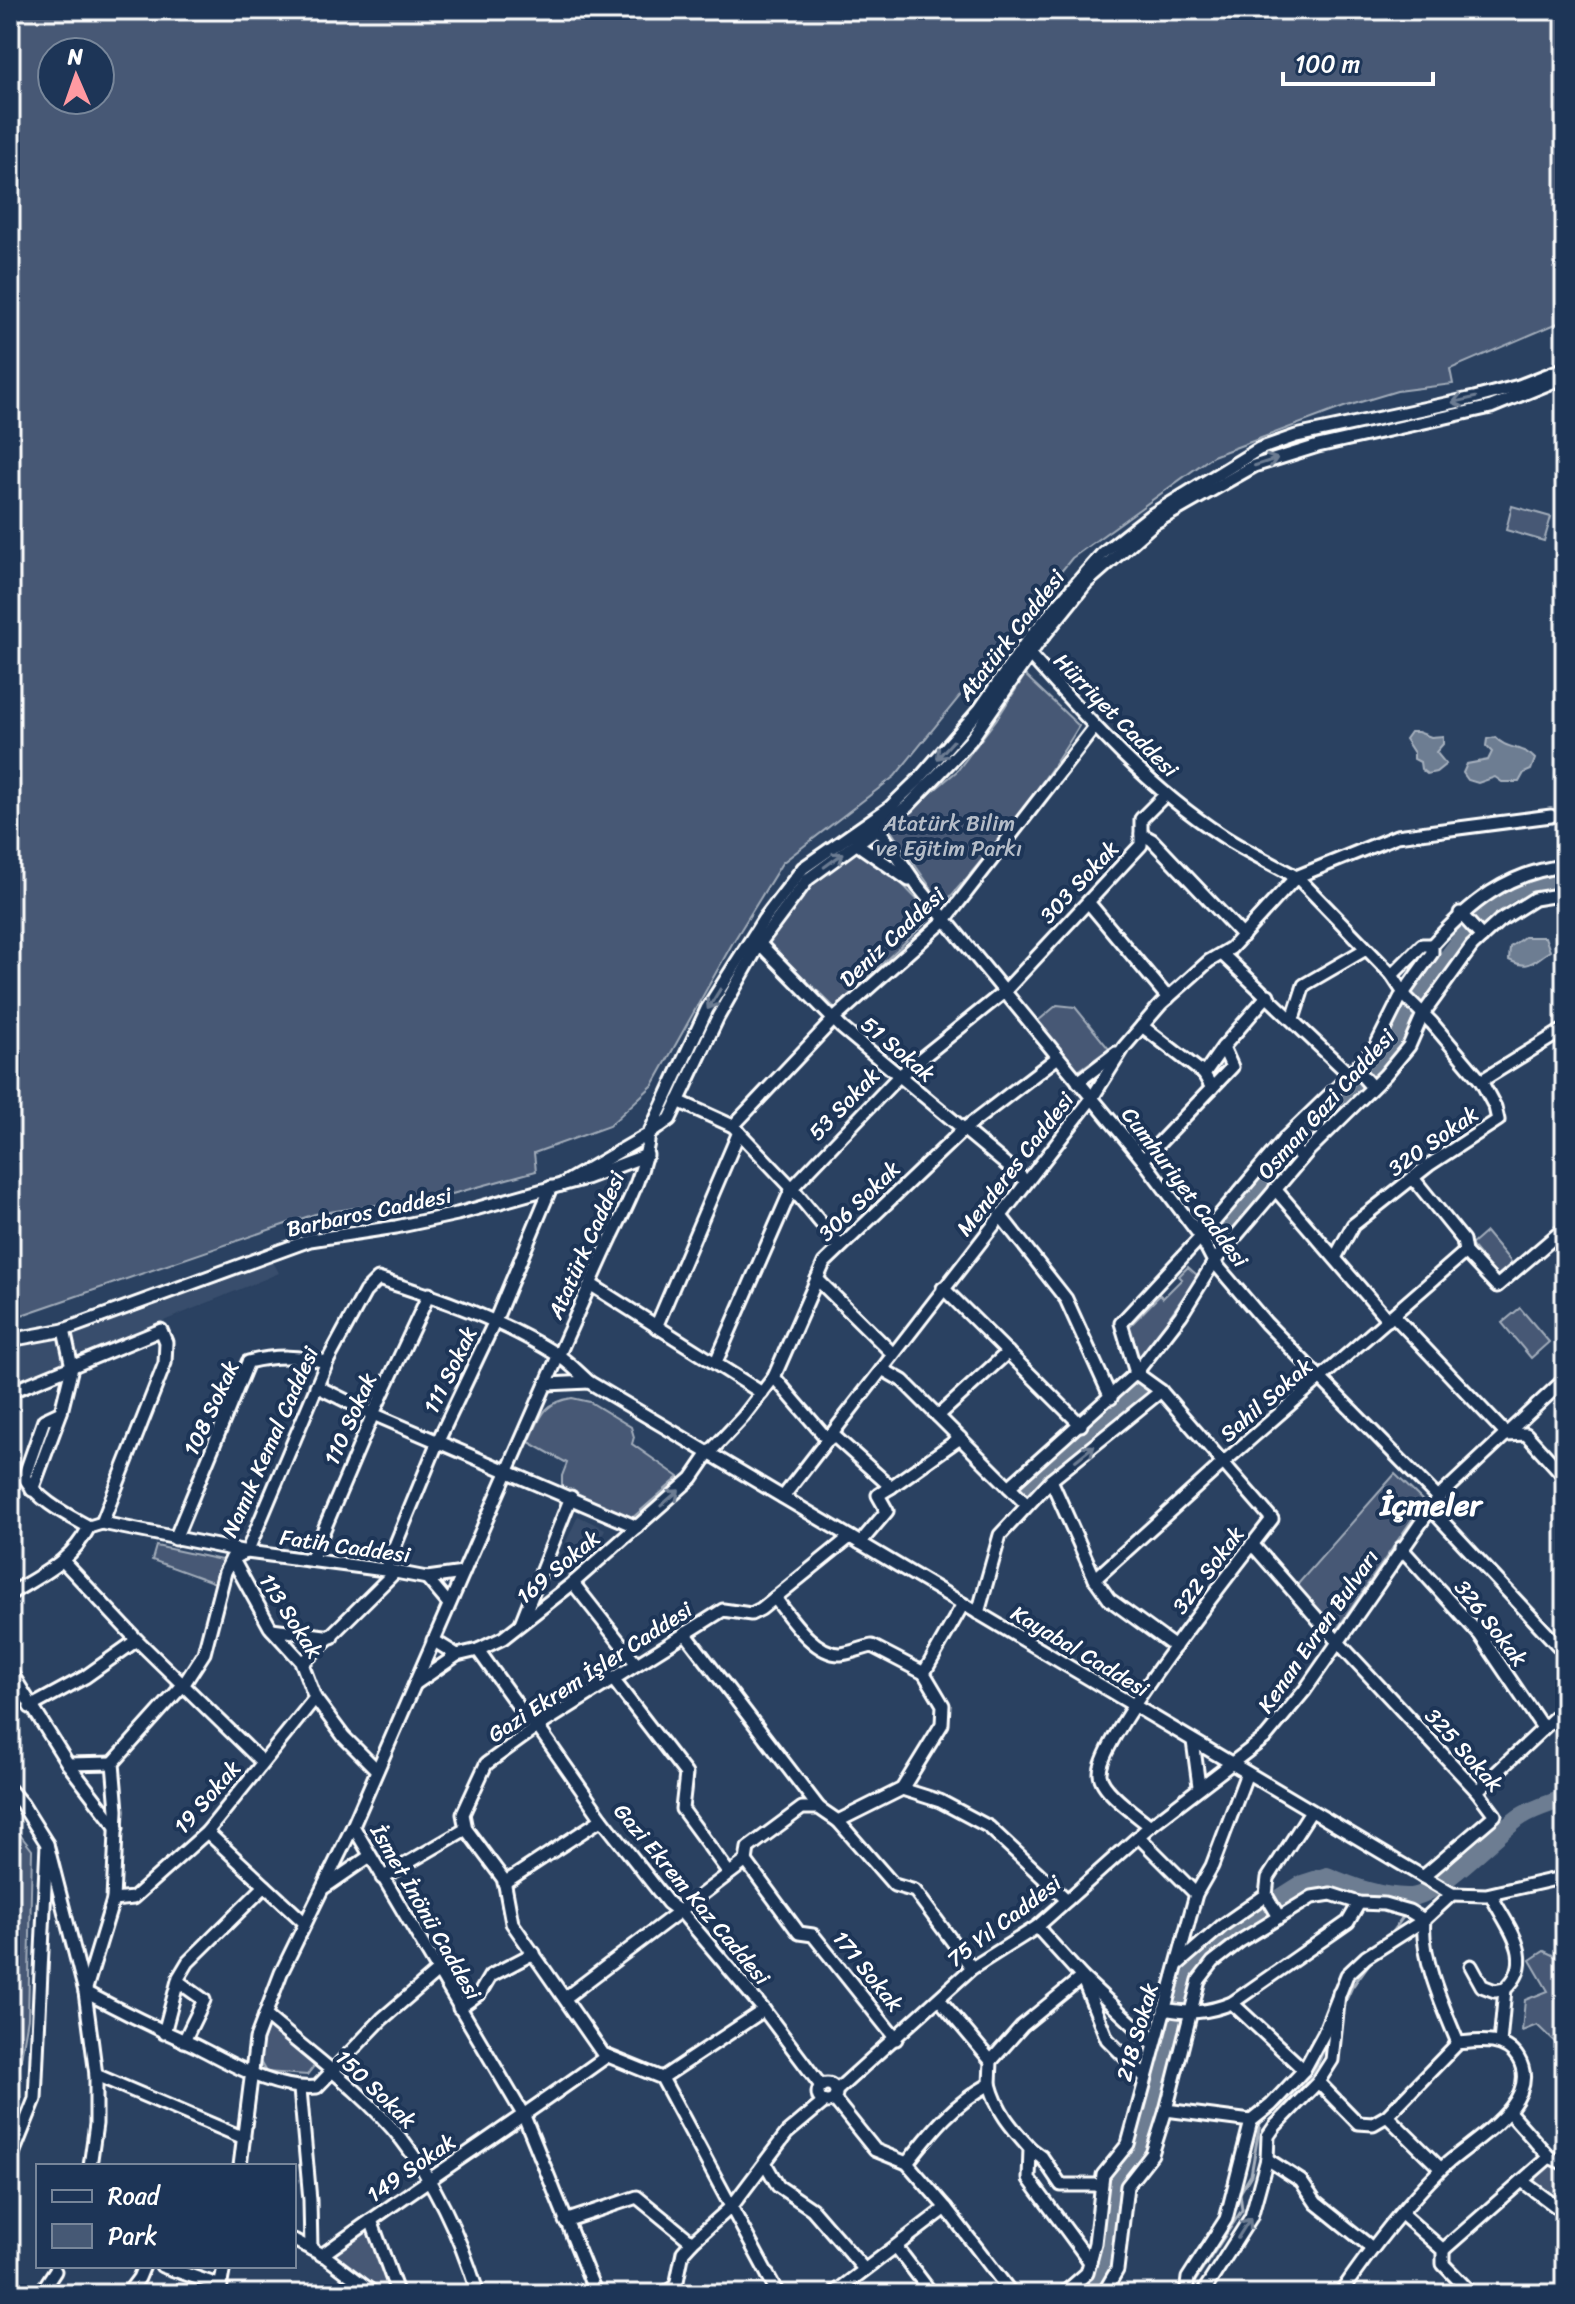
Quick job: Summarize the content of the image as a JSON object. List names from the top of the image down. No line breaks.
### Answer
{"streets":{"street":["Atatürk Caddesi","Hürriyet Caddesi","303 Sokak","Deniz Caddesi","51 Sokak","53 Sokak","Osman Gazi Caddesi","320 Sokak","Menderes Caddesi","Cumhuriyet Caddesi","306 Sokak","Barbaros Caddesi","111 Sokak","Sahil Sokak","108 Sokak","110 Sokak","Namık Kemal Caddesi","Fatih Caddesi","169 Sokak","322 Sokak","113 Sokak","326 Sokak","Kenan Evren Bulvarı","Kayabal Caddesi","Gazi Ekrem İşler Caddesi","325 Sokak","19 Sokak","Gazi Ekrem Kaz Caddesi","İsmet İnönü Caddesi","75 Yıl Caddesi","171 Sokak","218 Sokak","150 Sokak","149 Sokak"]},"crossings":[["Atatürk Caddesi","Hürriyet Caddesi"],["Atatürk Caddesi","51 Sokak"],["Atatürk Caddesi","Cumhuriyet Caddesi"],["Atatürk Caddesi","Barbaros Caddesi"],["Atatürk Caddesi","111 Sokak"],["Atatürk Caddesi","Namık Kemal Caddesi"],["Atatürk Caddesi","İsmet İnönü Caddesi"],["Hürriyet Caddesi","303 Sokak"],["Hürriyet Caddesi","Deniz Caddesi"],["Hürriyet Caddesi","320 Sokak"],["Hürriyet Caddesi","Menderes Caddesi"],["303 Sokak","53 Sokak"],["303 Sokak","Cumhuriyet Caddesi"],["Deniz Caddesi","51 Sokak"],["Deniz Caddesi","Cumhuriyet Caddesi"],["51 Sokak","53 Sokak"],["51 Sokak","Menderes Caddesi"],["51 Sokak","306 Sokak"],["53 Sokak","Cumhuriyet Caddesi"],["Osman Gazi Caddesi","320 Sokak"],["Osman Gazi Caddesi","Cumhuriyet Caddesi"],["Menderes Caddesi","Cumhuriyet Caddesi"],["Menderes Caddesi","Kayabal Caddesi"],["Cumhuriyet Caddesi","306 Sokak"],["Cumhuriyet Caddesi","Sahil Sokak"],["Cumhuriyet Caddesi","Kenan Evren Bulvarı"],["306 Sokak","169 Sokak"],["306 Sokak","Kayabal Caddesi"],["Barbaros Caddesi","111 Sokak"],["111 Sokak","Namık Kemal Caddesi"],["111 Sokak","Fatih Caddesi"],["Sahil Sokak","322 Sokak"],["108 Sokak","Namık Kemal Caddesi"],["108 Sokak","Fatih Caddesi"],["110 Sokak","Namık Kemal Caddesi"],["110 Sokak","Fatih Caddesi"],["Namık Kemal Caddesi","Fatih Caddesi"],["Namık Kemal Caddesi","113 Sokak"],["Namık Kemal Caddesi","Kayabal Caddesi"],["Fatih Caddesi","İsmet İnönü Caddesi"],["169 Sokak","Kayabal Caddesi"],["169 Sokak","Gazi Ekrem Kaz Caddesi"],["169 Sokak","İsmet İnönü Caddesi"],["322 Sokak","Kayabal Caddesi"],["322 Sokak","325 Sokak"],["322 Sokak","75 Yıl Caddesi"],["113 Sokak","19 Sokak"],["113 Sokak","İsmet İnönü Caddesi"],["326 Sokak","Kenan Evren Bulvarı"],["Kenan Evren Bulvarı","Kayabal Caddesi"],["Kenan Evren Bulvarı","325 Sokak"],["Kenan Evren Bulvarı","75 Yıl Caddesi"],["Kayabal Caddesi","Gazi Ekrem İşler Caddesi"],["Kayabal Caddesi","325 Sokak"],["Kayabal Caddesi","75 Yıl Caddesi"],["Kayabal Caddesi","218 Sokak"],["Gazi Ekrem İşler Caddesi","Gazi Ekrem Kaz Caddesi"],["Gazi Ekrem Kaz Caddesi","75 Yıl Caddesi"],["İsmet İnönü Caddesi","149 Sokak"],["75 Yıl Caddesi","171 Sokak"],["150 Sokak","149 Sokak"]],"districts":["İçmeler"],"parks":["Atatürk Bilim ve Eğitim Parkı"],"legend":["Road","Park"],"scale_bar":"100 m","north":"top"}
